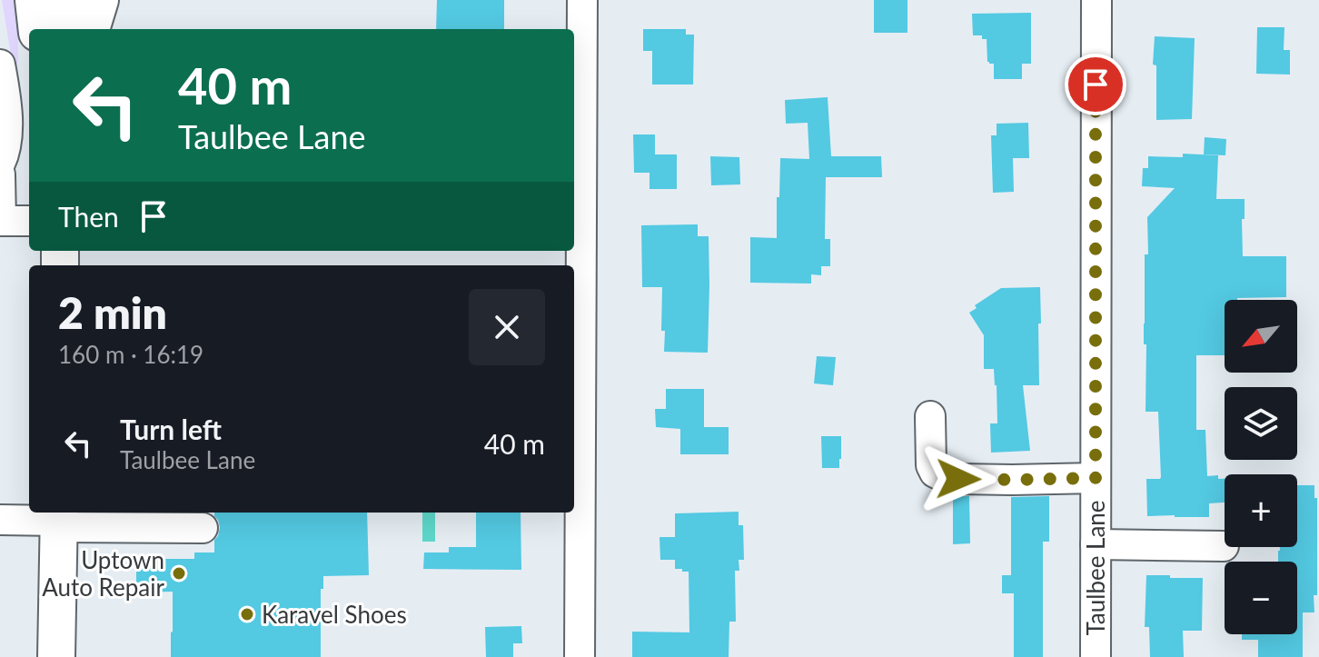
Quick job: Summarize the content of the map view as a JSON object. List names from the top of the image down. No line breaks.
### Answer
{"streets":{"street":["Taulbee Lane"]},"places":["Uptown Auto Repair","Karavel Shoes"],"north":"bottom left","page":{"turn":["40 m","Taulbee Lane"],"then":"Then","heading":["2 min","160 m · 16:19"],"map_buttons":["+","−"],"list":[{"name":"Turn left","note":"Taulbee Lane","value":"40 m"}]}}
